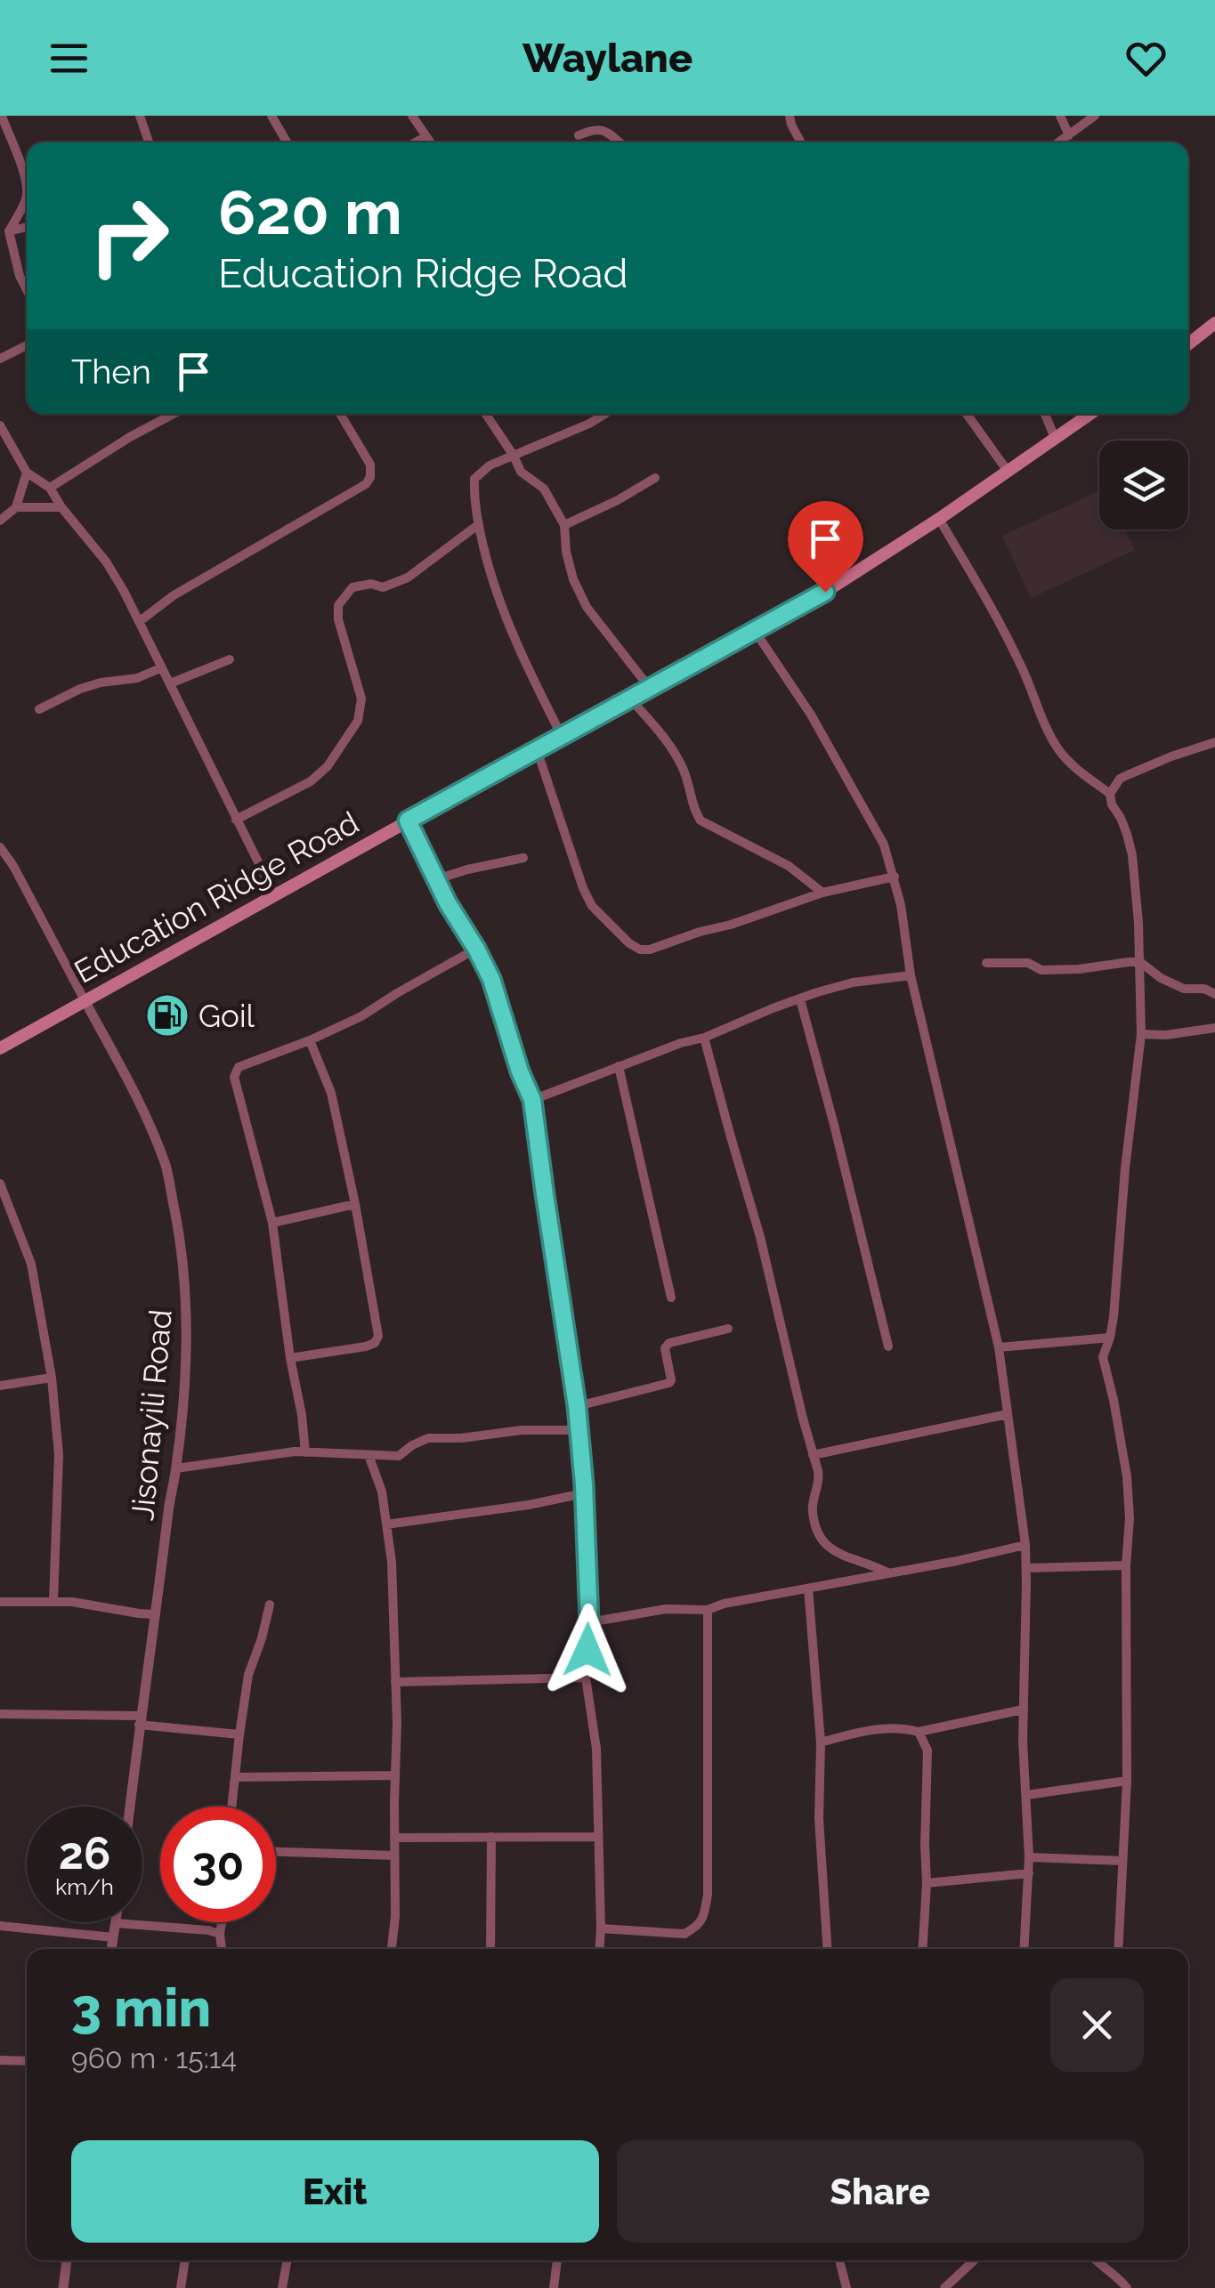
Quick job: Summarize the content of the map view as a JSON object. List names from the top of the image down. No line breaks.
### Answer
{"streets":{"main road":["Education Ridge Road"],"street":["Jisonayili Road"]},"crossings":[["Education Ridge Road","Jisonayili Road"]],"places":{"fuel station":["Goil"]},"page":{"header":"Waylane","turn":["620 m","Education Ridge Road"],"then":"Then","speed":"26 km/h","limit":"30","heading":["3 min","960 m · 15:14"],"buttons":["Exit","Share"]}}
